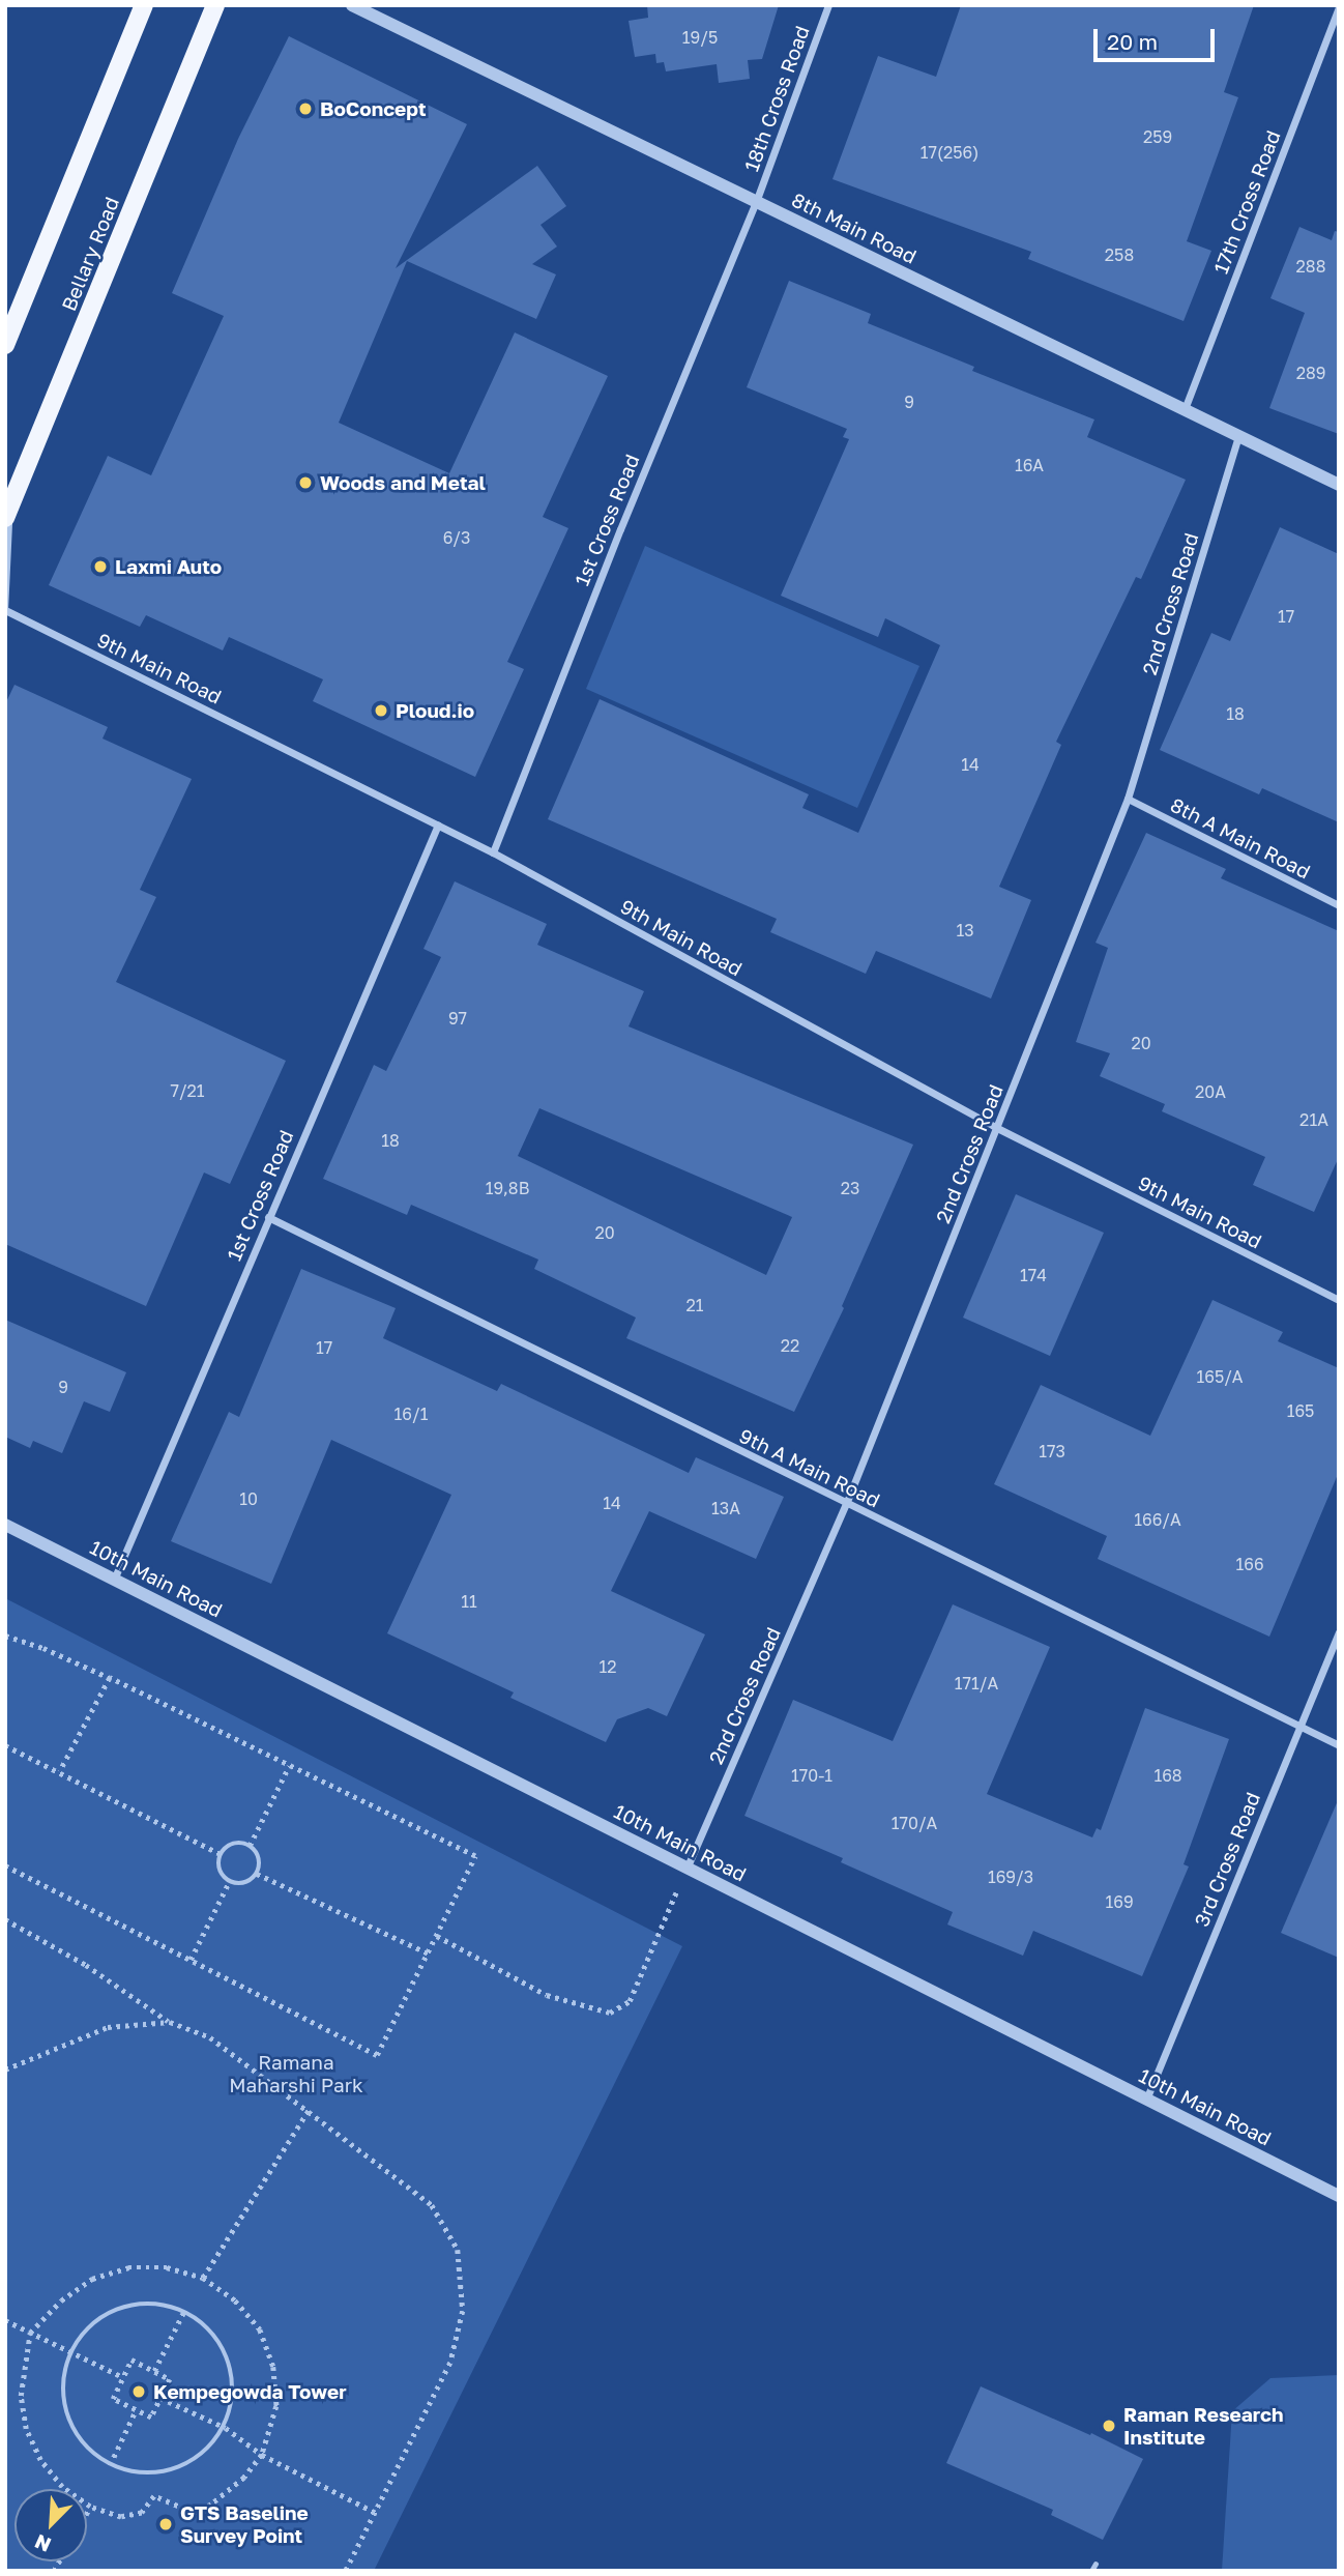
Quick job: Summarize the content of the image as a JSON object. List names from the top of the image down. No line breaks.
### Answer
{"streets":{"main road":["Bellary Road"],"street":["18th Cross Road","17th Cross Road","8th Main Road","1st Cross Road","2nd Cross Road","9th Main Road","8th A Main Road","9th A Main Road","10th Main Road","3rd Cross Road"]},"crossings":[["18th Cross Road","8th Main Road"],["18th Cross Road","1st Cross Road"],["17th Cross Road","8th Main Road"],["8th Main Road","1st Cross Road"],["8th Main Road","2nd Cross Road"],["1st Cross Road","9th Main Road"],["1st Cross Road","9th A Main Road"],["1st Cross Road","10th Main Road"],["2nd Cross Road","9th Main Road"],["2nd Cross Road","8th A Main Road"],["2nd Cross Road","9th A Main Road"],["2nd Cross Road","10th Main Road"],["9th A Main Road","3rd Cross Road"],["10th Main Road","3rd Cross Road"]],"parks":["Ramana Maharshi Park"],"places":["BoConcept","Woods and Metal","Laxmi Auto","Ploud.io","Kempegowda Tower","Raman Research Institute","GTS Baseline Survey Point"],"house_numbers":["19/5","259","17(256)","258","288","289","9","16A","6/3","17","18","14","13","97","20","7/21","20A","21A","18","19,8B","23","20","174","21","22","17","165/A","9","165","16/1","173","10","14","13A","166/A","166","11","12","171/A","170-1","168","170/A","169/3","169"],"scale_bar":"20 m","north":"bottom left"}
